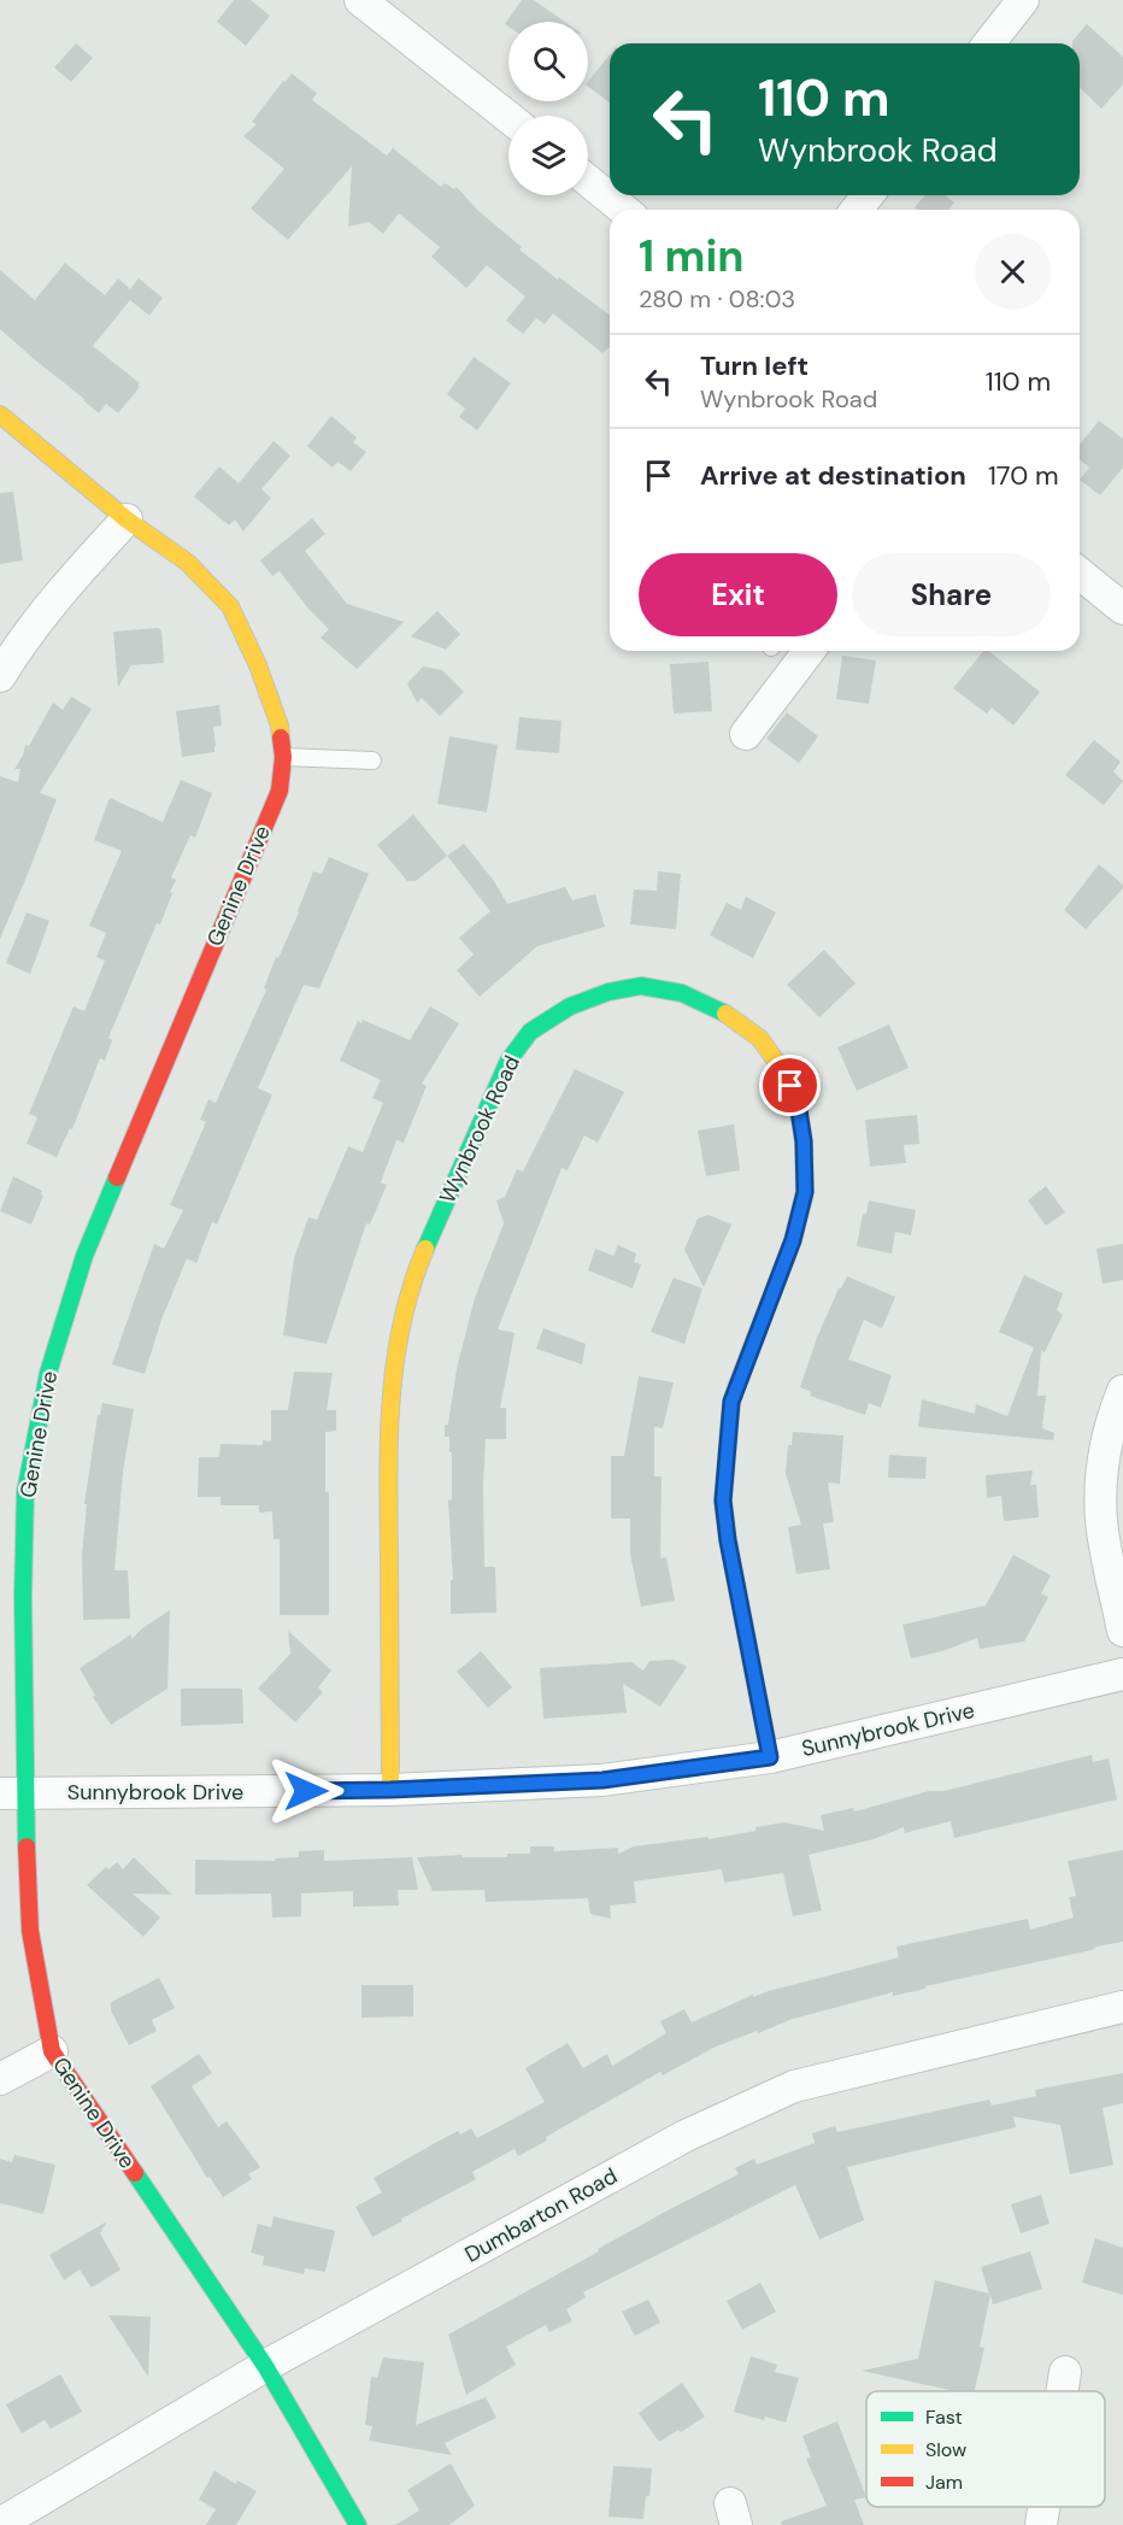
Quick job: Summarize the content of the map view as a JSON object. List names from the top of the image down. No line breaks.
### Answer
{"streets":{"street":["Genine Drive","Wynbrook Road","Sunnybrook Drive","Dumbarton Road"]},"crossings":[["Genine Drive","Sunnybrook Drive"],["Genine Drive","Dumbarton Road"],["Wynbrook Road","Sunnybrook Drive"]],"legend":["Fast","Slow","Jam"],"page":{"turn":["110 m","Wynbrook Road"],"heading":["1 min","280 m · 08:03"],"list":[{"name":"Turn left","note":"Wynbrook Road","value":"110 m"},{"name":"Arrive at destination","value":"170 m"}],"buttons":["Exit","Share"]}}
